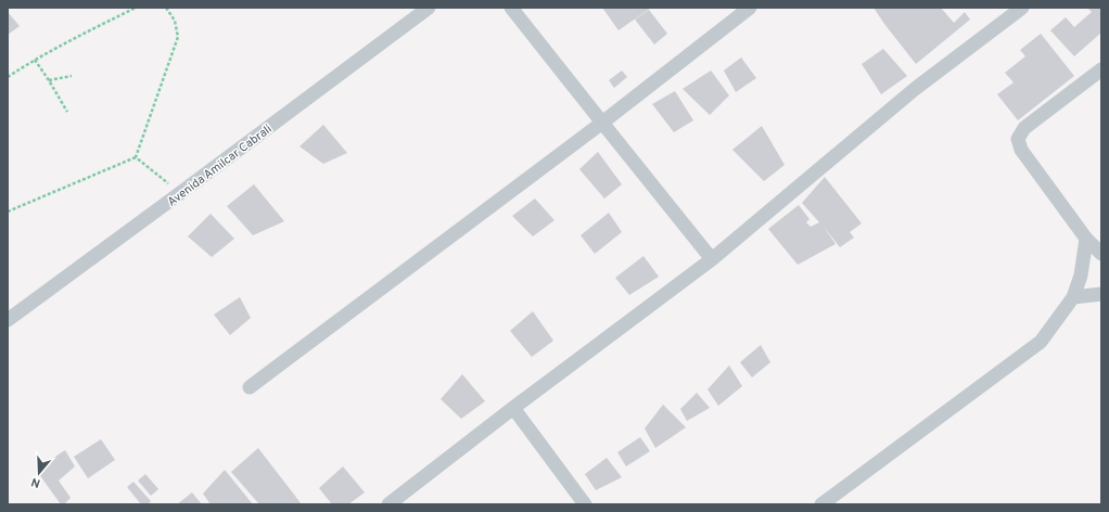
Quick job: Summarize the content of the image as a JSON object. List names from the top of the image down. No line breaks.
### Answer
{"streets":{"street":["Avenida Amilcar Cabrali"]},"north":"bottom"}
